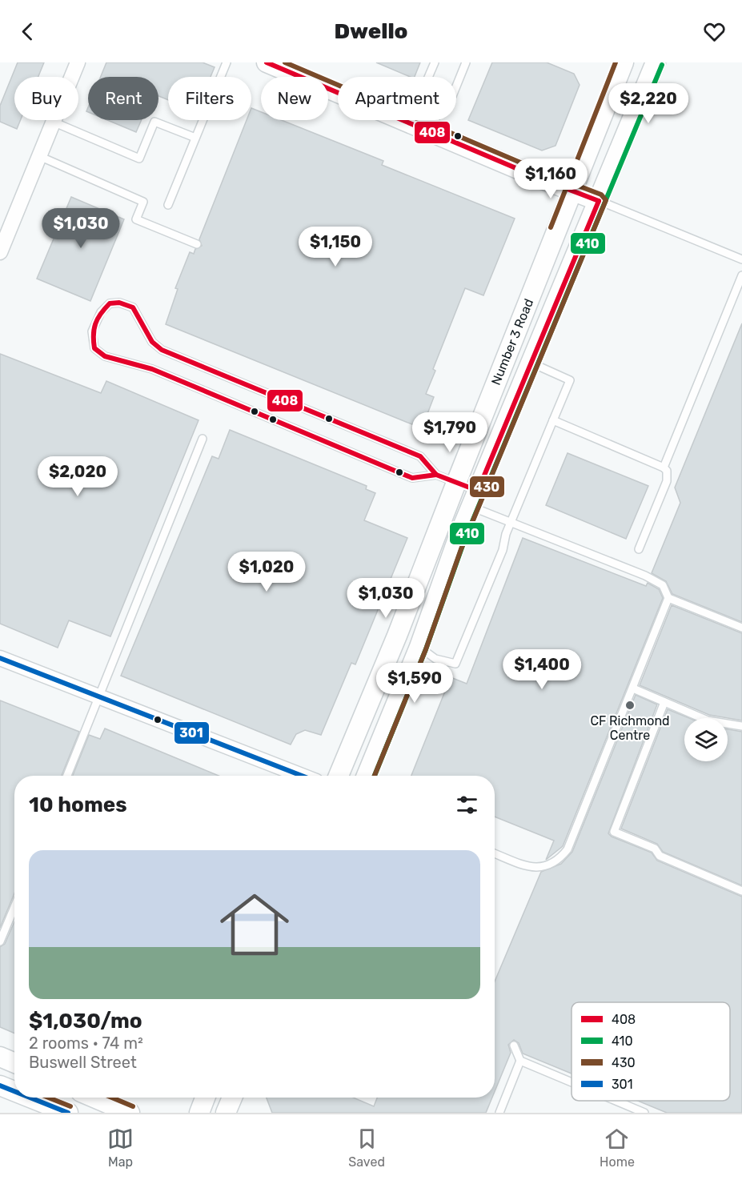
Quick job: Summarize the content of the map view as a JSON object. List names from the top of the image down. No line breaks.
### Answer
{"streets":{"main road":["Number 3 Road"]},"places":["CF Richmond Centre"],"lines":["transit line 408","transit line 430","transit line 410","transit line 301"],"legend":["408","410","430","301"],"page":{"header":"Dwello","chip":["Buy","Rent","Filters","New","Apartment"],"price":["$2,220","$1,160","$1,030","$1,150","$1,790","$2,020","$1,020","$1,030","$1,400","$1,590"],"heading":"10 homes","list":[{"name":"$1,030/mo","note":"2 rooms · 74 m² · Buswell Street"}],"tabs":["Map","Saved","Home"]}}
